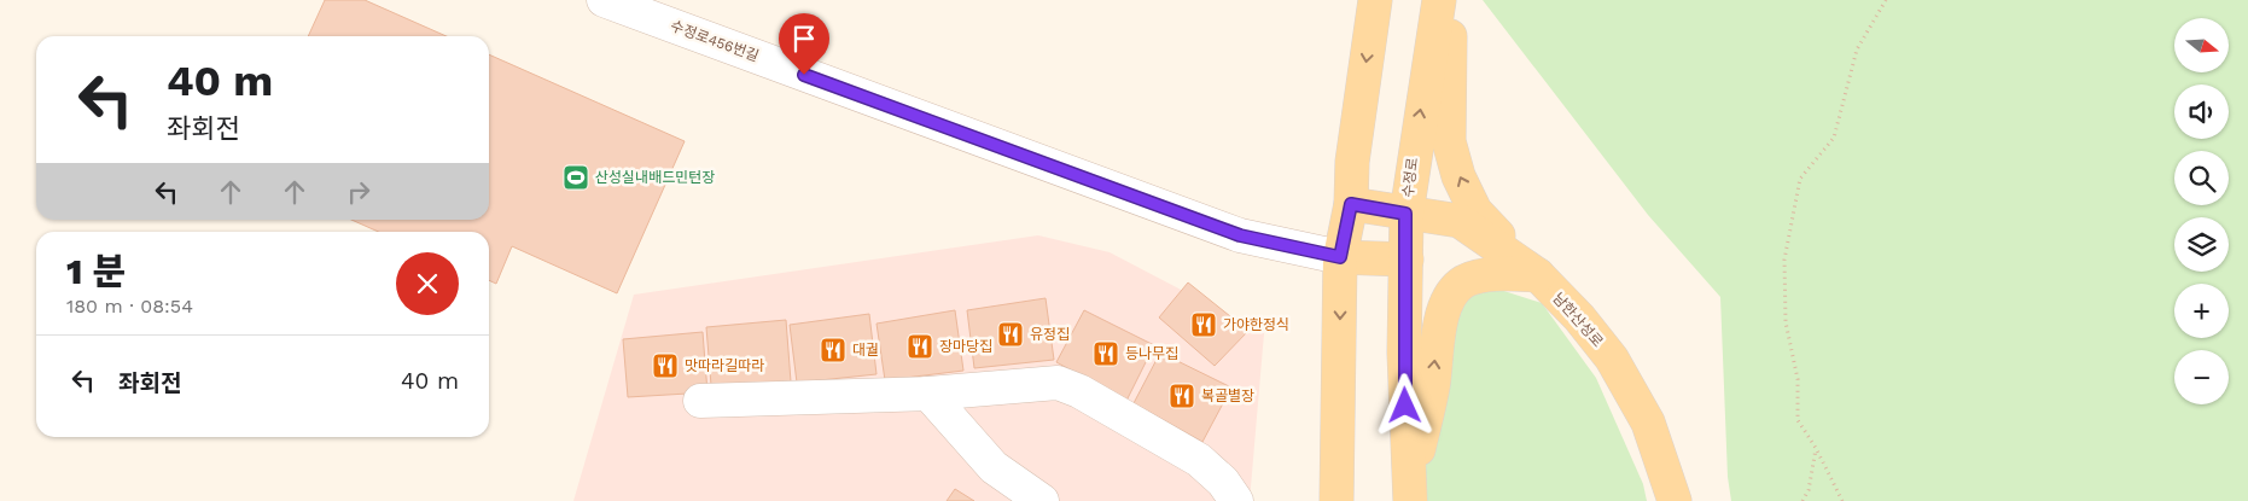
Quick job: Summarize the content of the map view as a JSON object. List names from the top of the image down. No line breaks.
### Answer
{"streets":{"main road":["수정로","남한산성로"],"street":["수정로456번길"]},"crossings":[["수정로","남한산성로"]],"places":{"sports":["산성실내배드민턴장"],"restaurant":["가야한정식","유정집","장마당집","대궐","등나무집","맛따라길따라","복골별장"]},"north":"right","page":{"map_buttons":["+","−"],"turn":["40 m","좌회전"],"heading":["1 분","180 m · 08:54"],"list":[{"name":"좌회전","value":"40 m"}]}}
